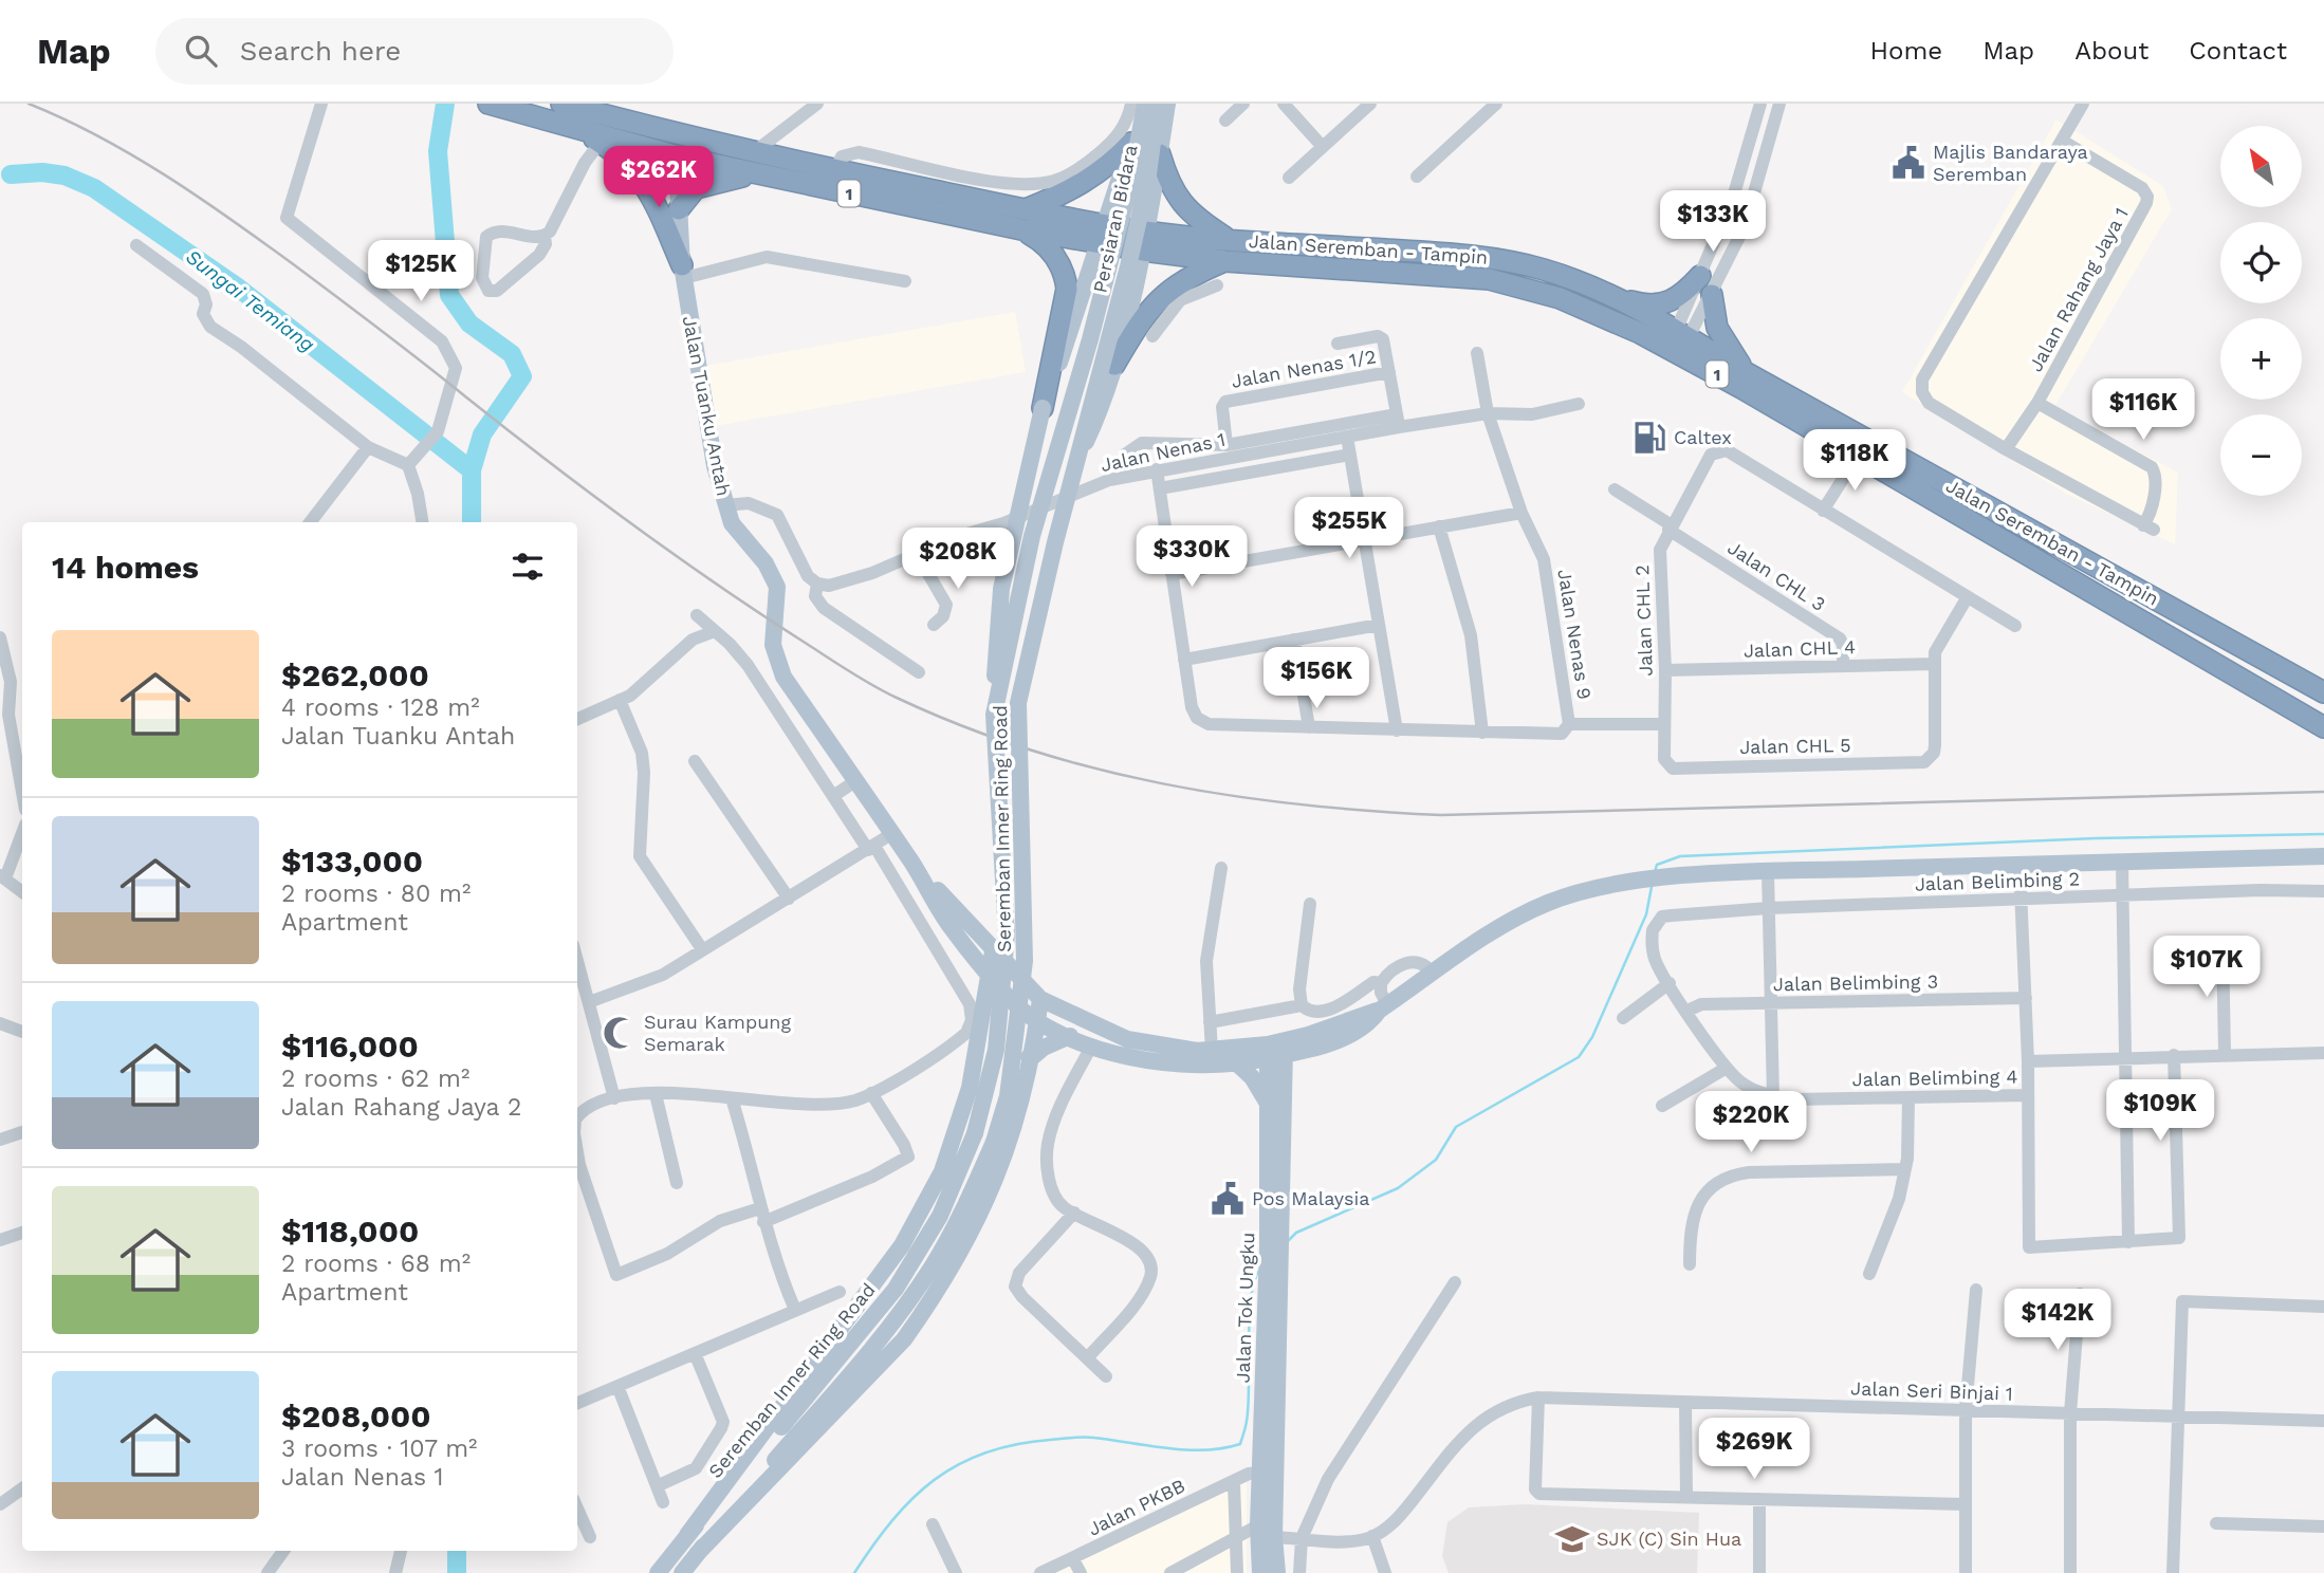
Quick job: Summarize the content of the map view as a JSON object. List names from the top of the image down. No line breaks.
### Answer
{"streets":{"highway":["1","Jalan Seremban - Tampin"],"main road":["Persiaran Bidara","Jalan Tuanku Antah","Seremban Inner Ring Road","Jalan Tok Ungku"],"street":["Jalan Rahang Jaya 1","Jalan Nenas 1/2","Jalan Nenas 1","Jalan CHL 3","Jalan CHL 2","Jalan Nenas 9","Jalan CHL 4","Jalan CHL 5","Jalan Belimbing 2","Jalan Belimbing 3","Jalan Belimbing 4","Jalan Seri Binjai 1","Jalan PKBB"]},"crossings":[["1","Persiaran Bidara"],["1","Jalan Seremban - Tampin"],["1","Jalan Tuanku Antah"],["Persiaran Bidara","Jalan Seremban - Tampin"],["Persiaran Bidara","Seremban Inner Ring Road"],["Jalan Tuanku Antah","Jalan Tok Ungku"],["Jalan Nenas 1","Jalan Nenas 9"],["Jalan CHL 3","Jalan CHL 2"],["Jalan CHL 3","Jalan CHL 4"],["Jalan CHL 2","Jalan CHL 4"],["Jalan CHL 2","Jalan CHL 5"],["Jalan CHL 4","Jalan CHL 5"],["Jalan Belimbing 2","Jalan Belimbing 4"],["Jalan Belimbing 3","Jalan Belimbing 4"],["Jalan Tok Ungku","Jalan PKBB"]],"water":["Sungai Temiang"],"places":{"public building":["Majlis Bandaraya Seremban","Pos Malaysia"],"fuel station":["Caltex"],"mosque":["Surau Kampung Semarak"],"school or university":["SJK (C) Sin Hua"]},"north":"top left","page":{"header":"Map","search":"Search here","nav":["Home","Map","About","Contact"],"map_buttons":["+","−"],"price":["$262K","$133K","$125K","$116K","$118K","$255K","$330K","$208K","$156K","$107K","$109K","$220K","$142K","$269K"],"heading":"14 homes","list":[{"name":"$262,000","note":"4 rooms · 128 m² · Jalan Tuanku Antah"},{"name":"$133,000","note":"2 rooms · 80 m² · Apartment"},{"name":"$116,000","note":"2 rooms · 62 m² · Jalan Rahang Jaya 2"},{"name":"$118,000","note":"2 rooms · 68 m² · Apartment"},{"name":"$208,000","note":"3 rooms · 107 m² · Jalan Nenas 1"}]}}
